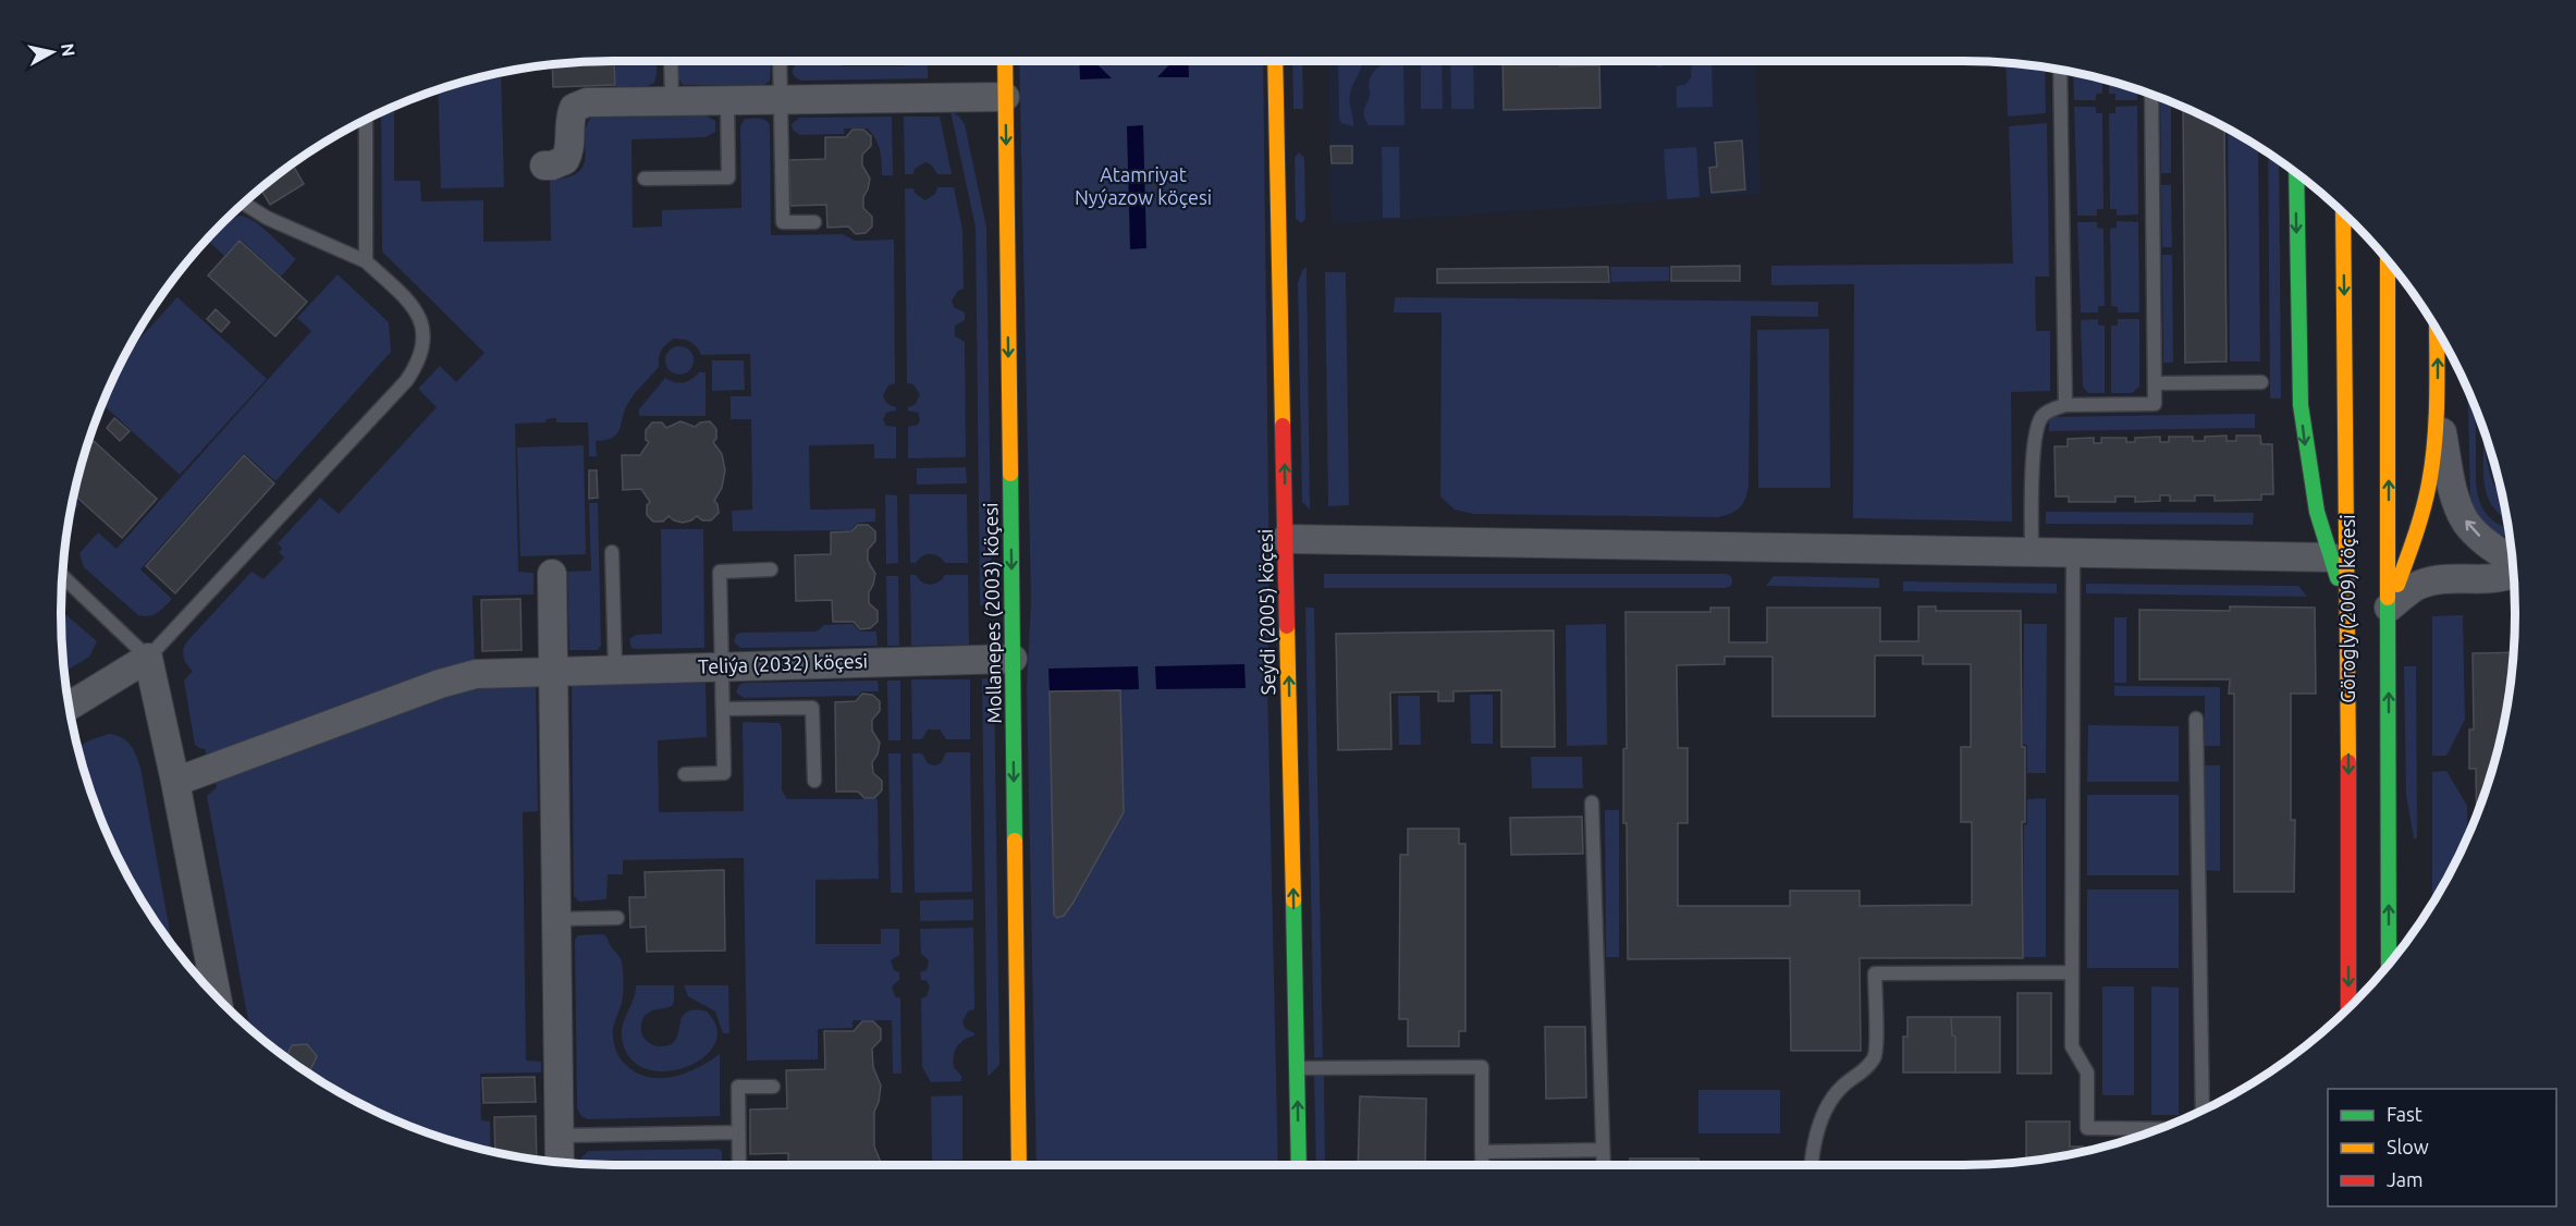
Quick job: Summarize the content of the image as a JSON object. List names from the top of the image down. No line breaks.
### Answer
{"streets":{"main road":["Görogly (2009) köçesi","Seýdi (2005) köçesi","Mollanepes (2003) köçesi"],"street":["Teliýa (2032) köçesi"]},"crossings":[["Mollanepes (2003) köçesi","Teliýa (2032) köçesi"]],"one_way":["Seýdi (2005) köçesi","Mollanepes (2003) köçesi"],"parks":["Atamriyat Nyýazow köçesi"],"legend":["Fast","Slow","Jam"],"north":"right"}
